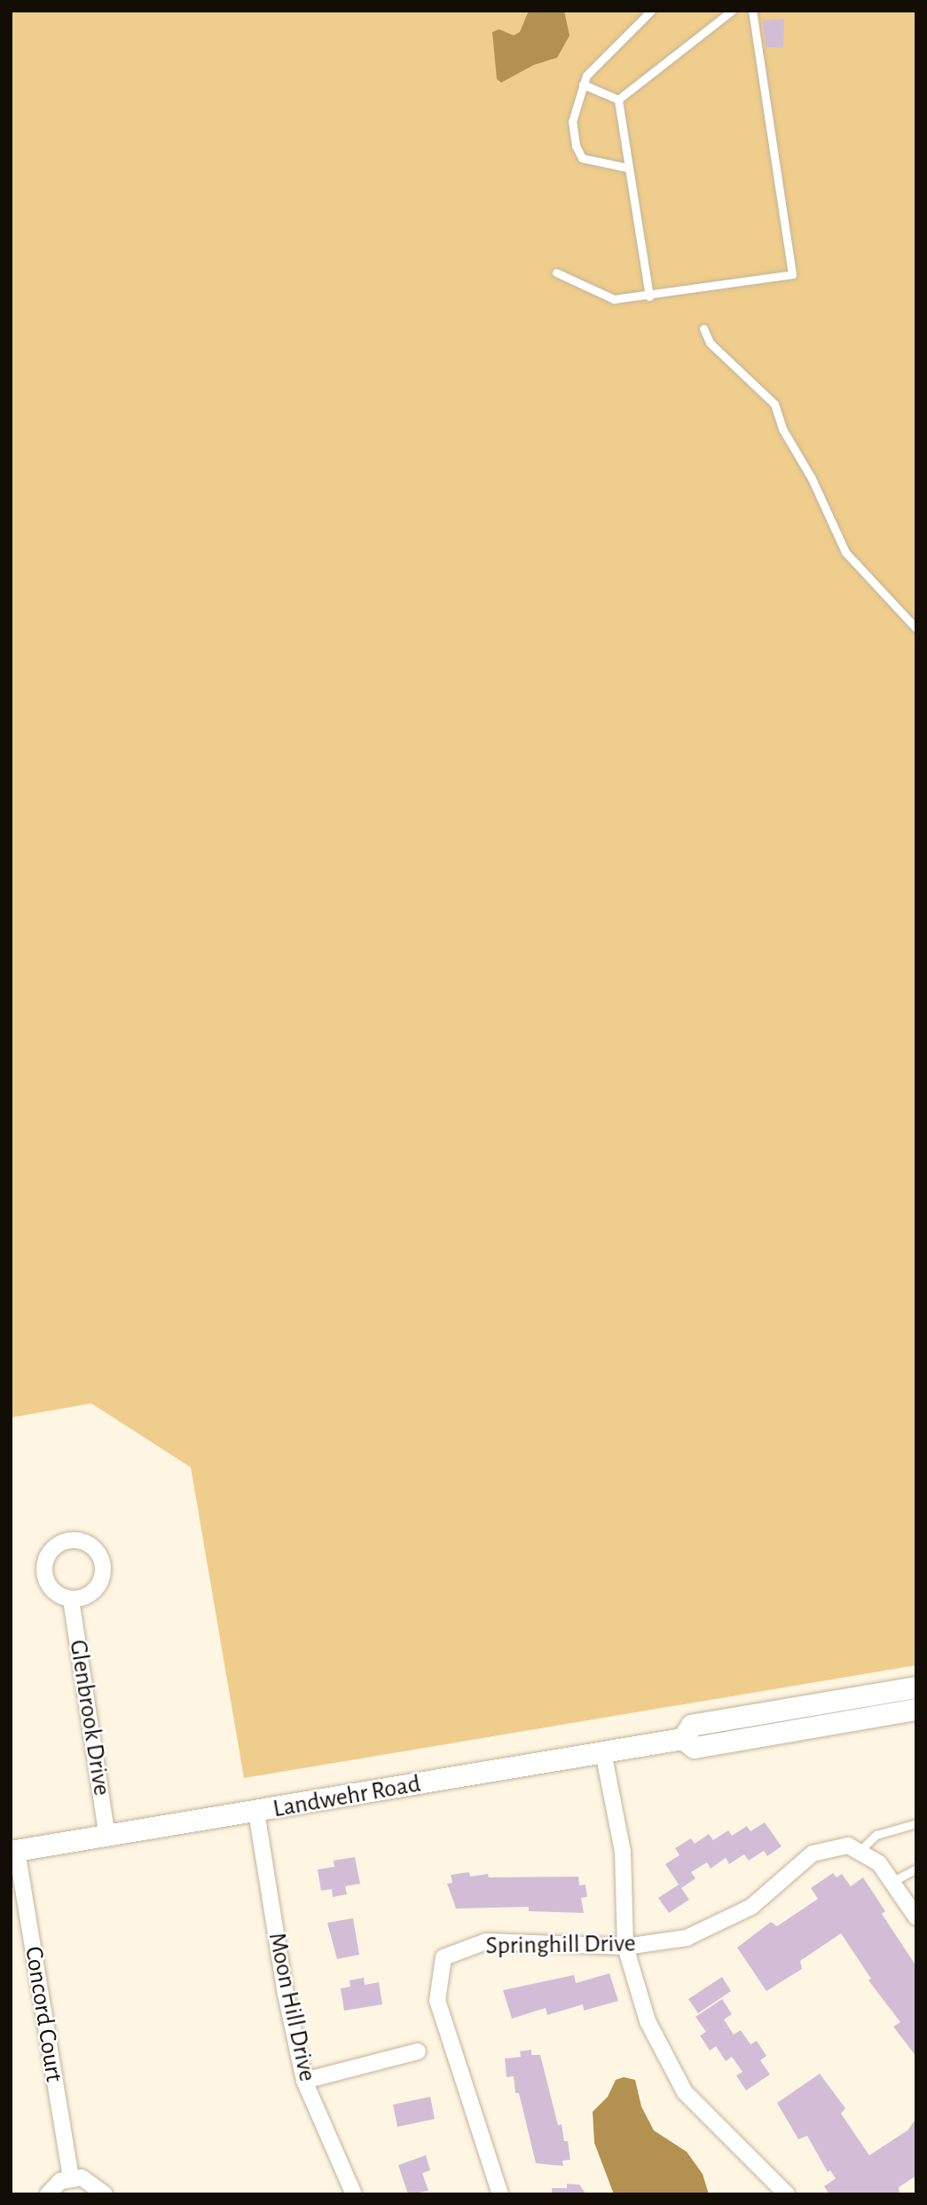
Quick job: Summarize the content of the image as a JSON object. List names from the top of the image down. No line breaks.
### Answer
{"streets":{"main road":["Landwehr Road"],"street":["Glenbrook Drive","Springhill Drive","Moon Hill Drive","Concord Court"]},"crossings":[["Glenbrook Drive","Landwehr Road"],["Landwehr Road","Moon Hill Drive"],["Landwehr Road","Concord Court"]]}
